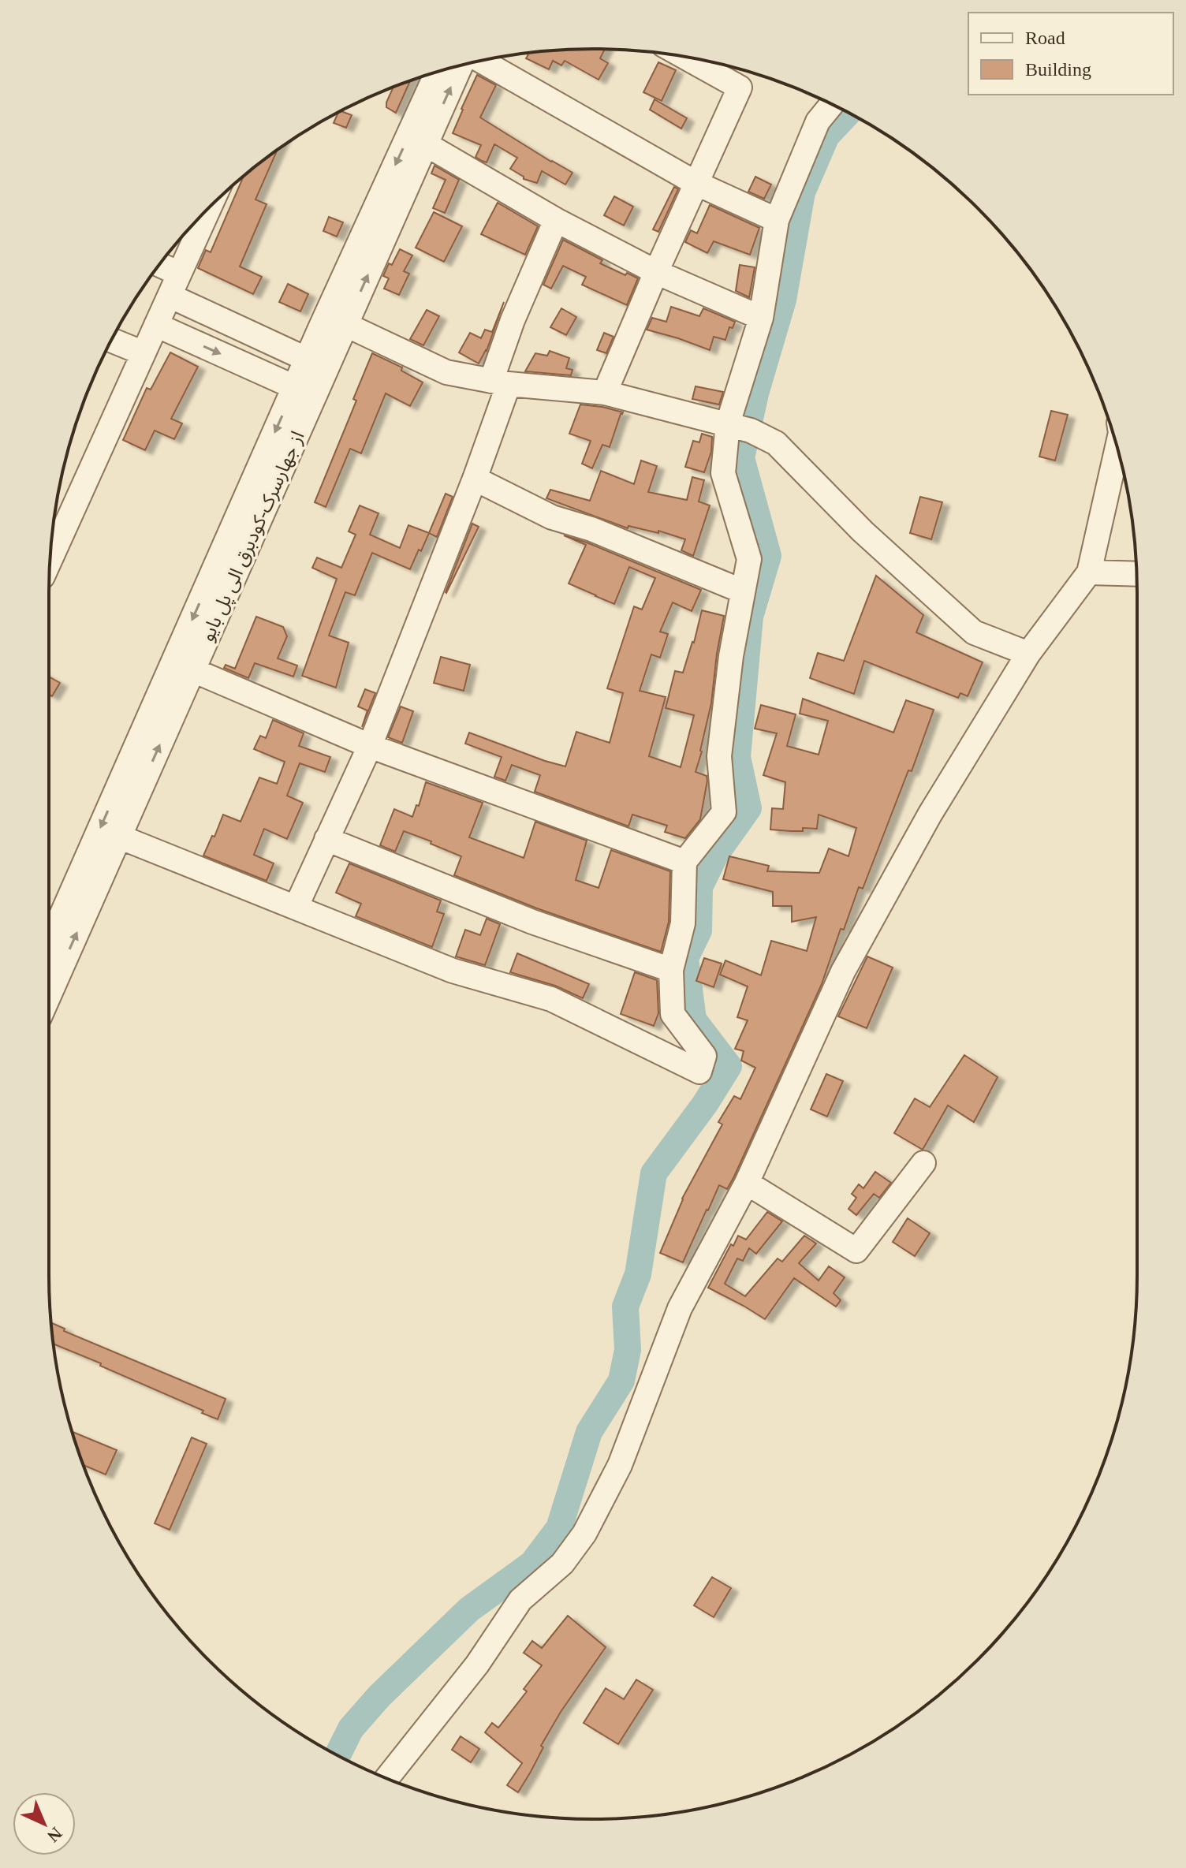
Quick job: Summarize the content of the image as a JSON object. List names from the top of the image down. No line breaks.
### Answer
{"streets":{"street":["از جهارسرک-کودبرق الی پل بایو"]},"legend":["Road","Building"],"north":"bottom right"}
